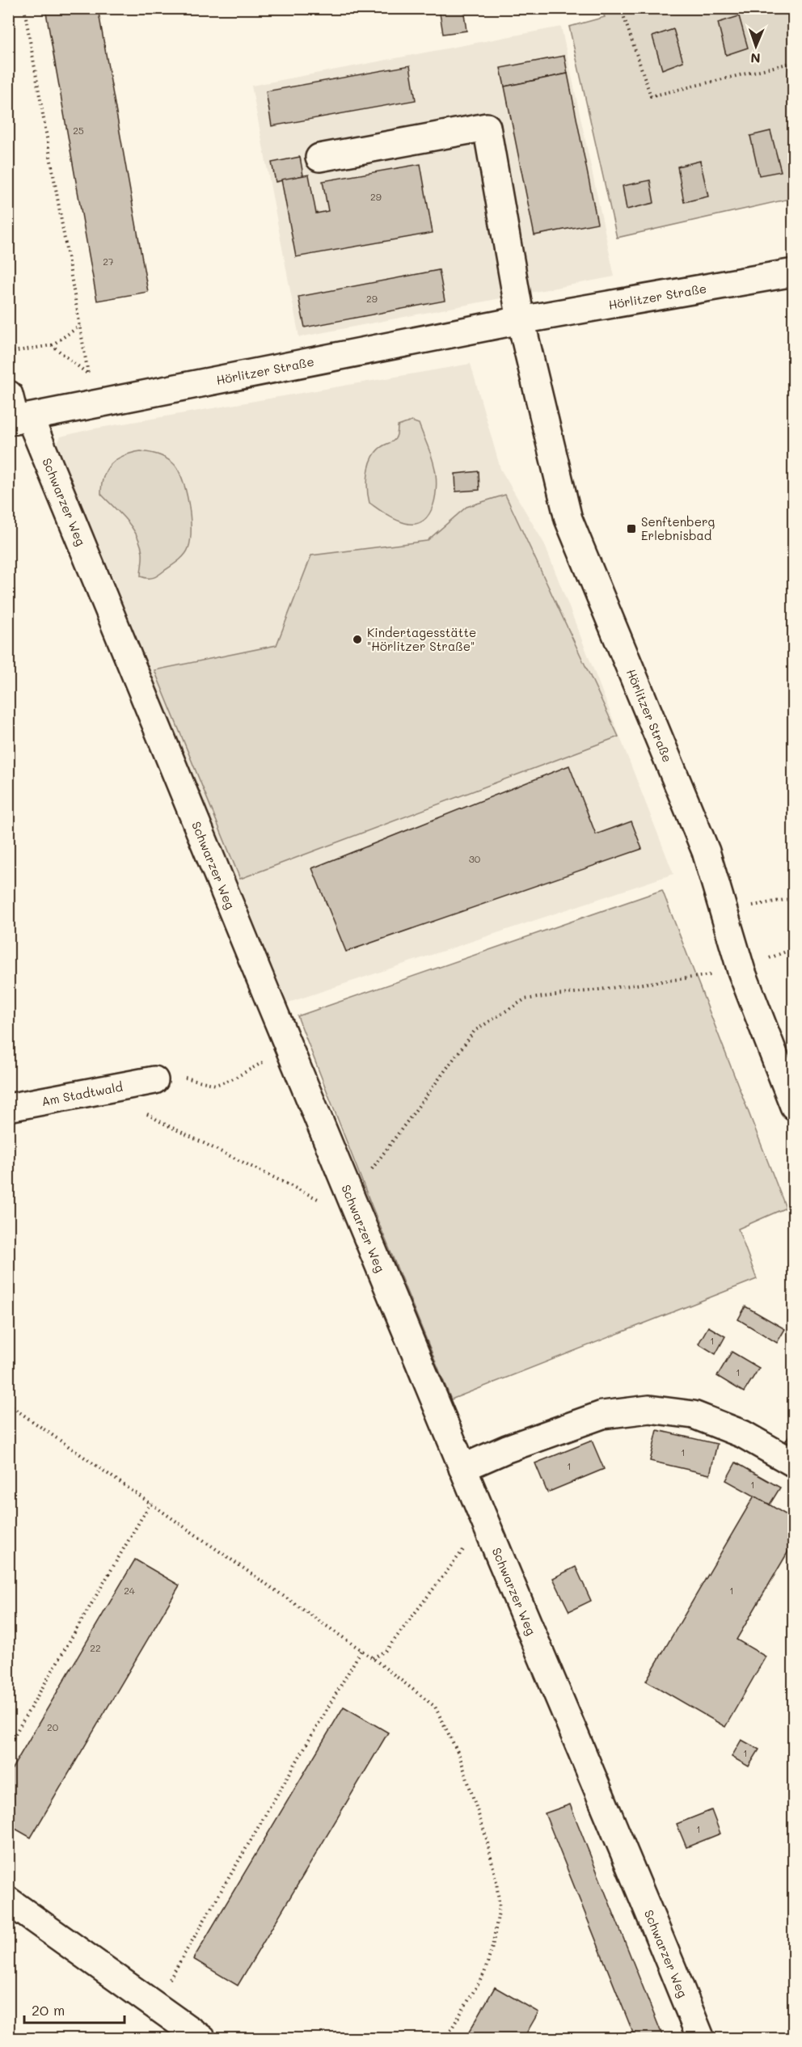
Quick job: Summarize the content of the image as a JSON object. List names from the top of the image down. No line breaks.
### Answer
{"streets":{"street":["Hörlitzer Straße","Schwarzer Weg","Am Stadtwald"]},"crossings":[["Hörlitzer Straße","Schwarzer Weg"]],"places":{"transit":["Senftenberg Erlebnisbad"],"other":["Kindertagesstätte \"Hörlitzer Straße\""]},"house_numbers":["25","29","27","29","30","1","1","1","1","1","24","1","22","20","1","1"],"scale_bar":"20 m","north":"bottom"}
